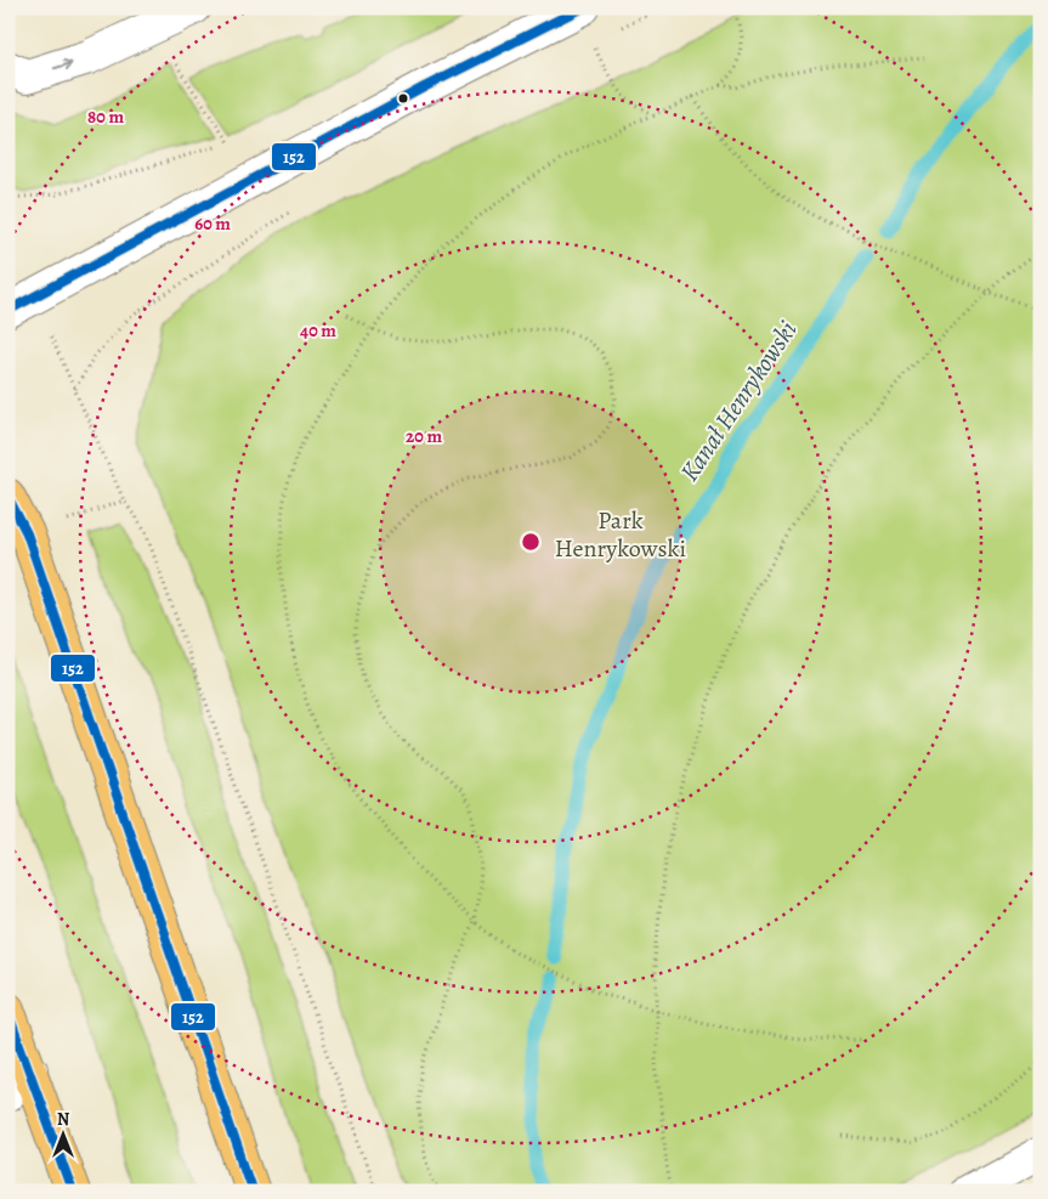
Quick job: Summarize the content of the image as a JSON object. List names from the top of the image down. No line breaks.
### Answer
{"water":["Kanał Henrykowski"],"parks":["Park Henrykowski"],"lines":["transit line 152"],"north":"top","rings":["80 m","60 m","40 m","20 m"]}
